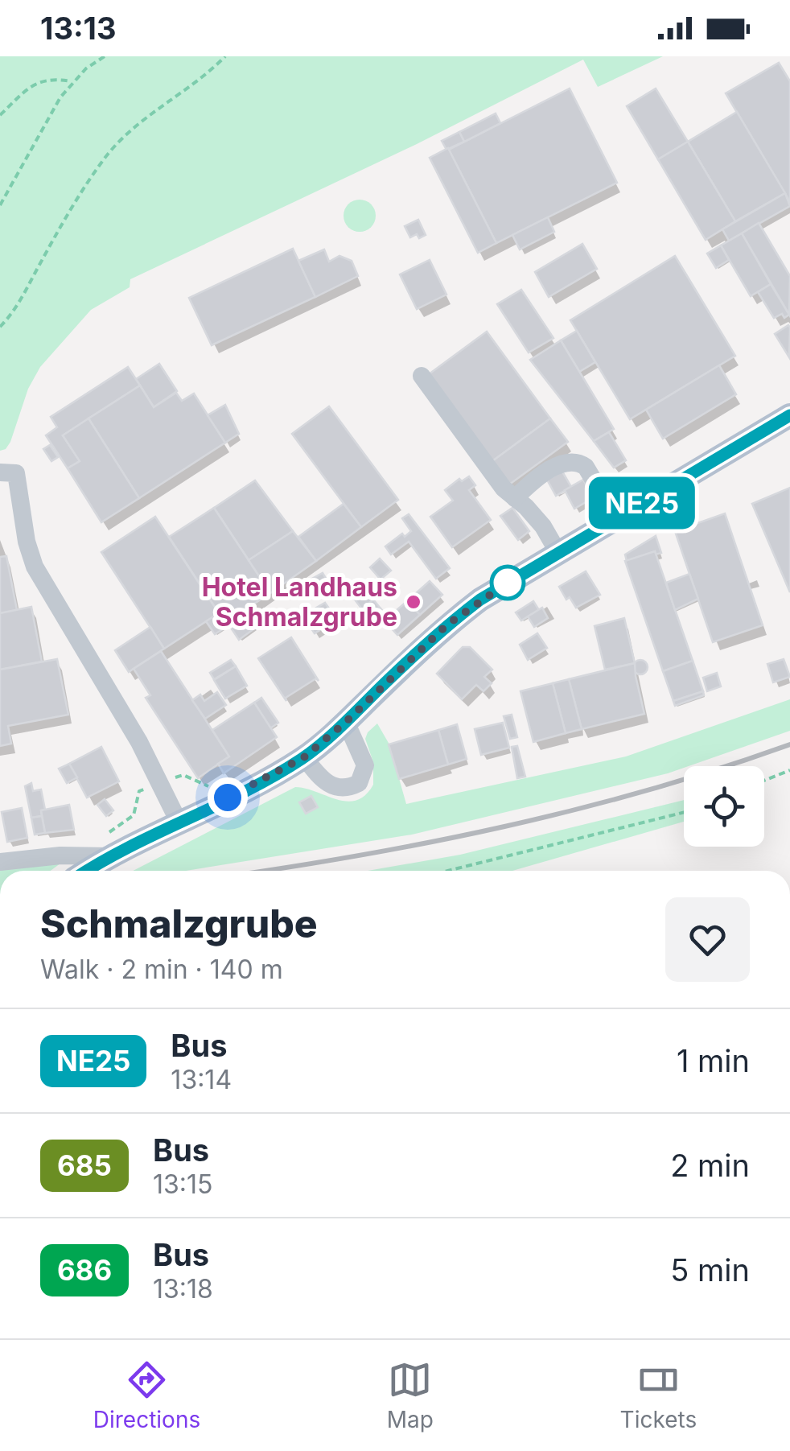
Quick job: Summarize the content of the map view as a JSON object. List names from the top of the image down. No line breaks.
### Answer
{"places":["Hotel Landhaus Schmalzgrube"],"lines":["bus line NE25"],"page":{"status":"13:13","on_map":"NE25","heading":["Schmalzgrube","Walk · 2 min · 140 m"],"list":[{"mark":"NE25","name":"Bus","note":"13:14","value":"1 min"},{"mark":"685","name":"Bus","note":"13:15","value":"2 min"},{"mark":"686","name":"Bus","note":"13:18","value":"5 min"}],"tabs":["Directions","Map","Tickets"]}}
